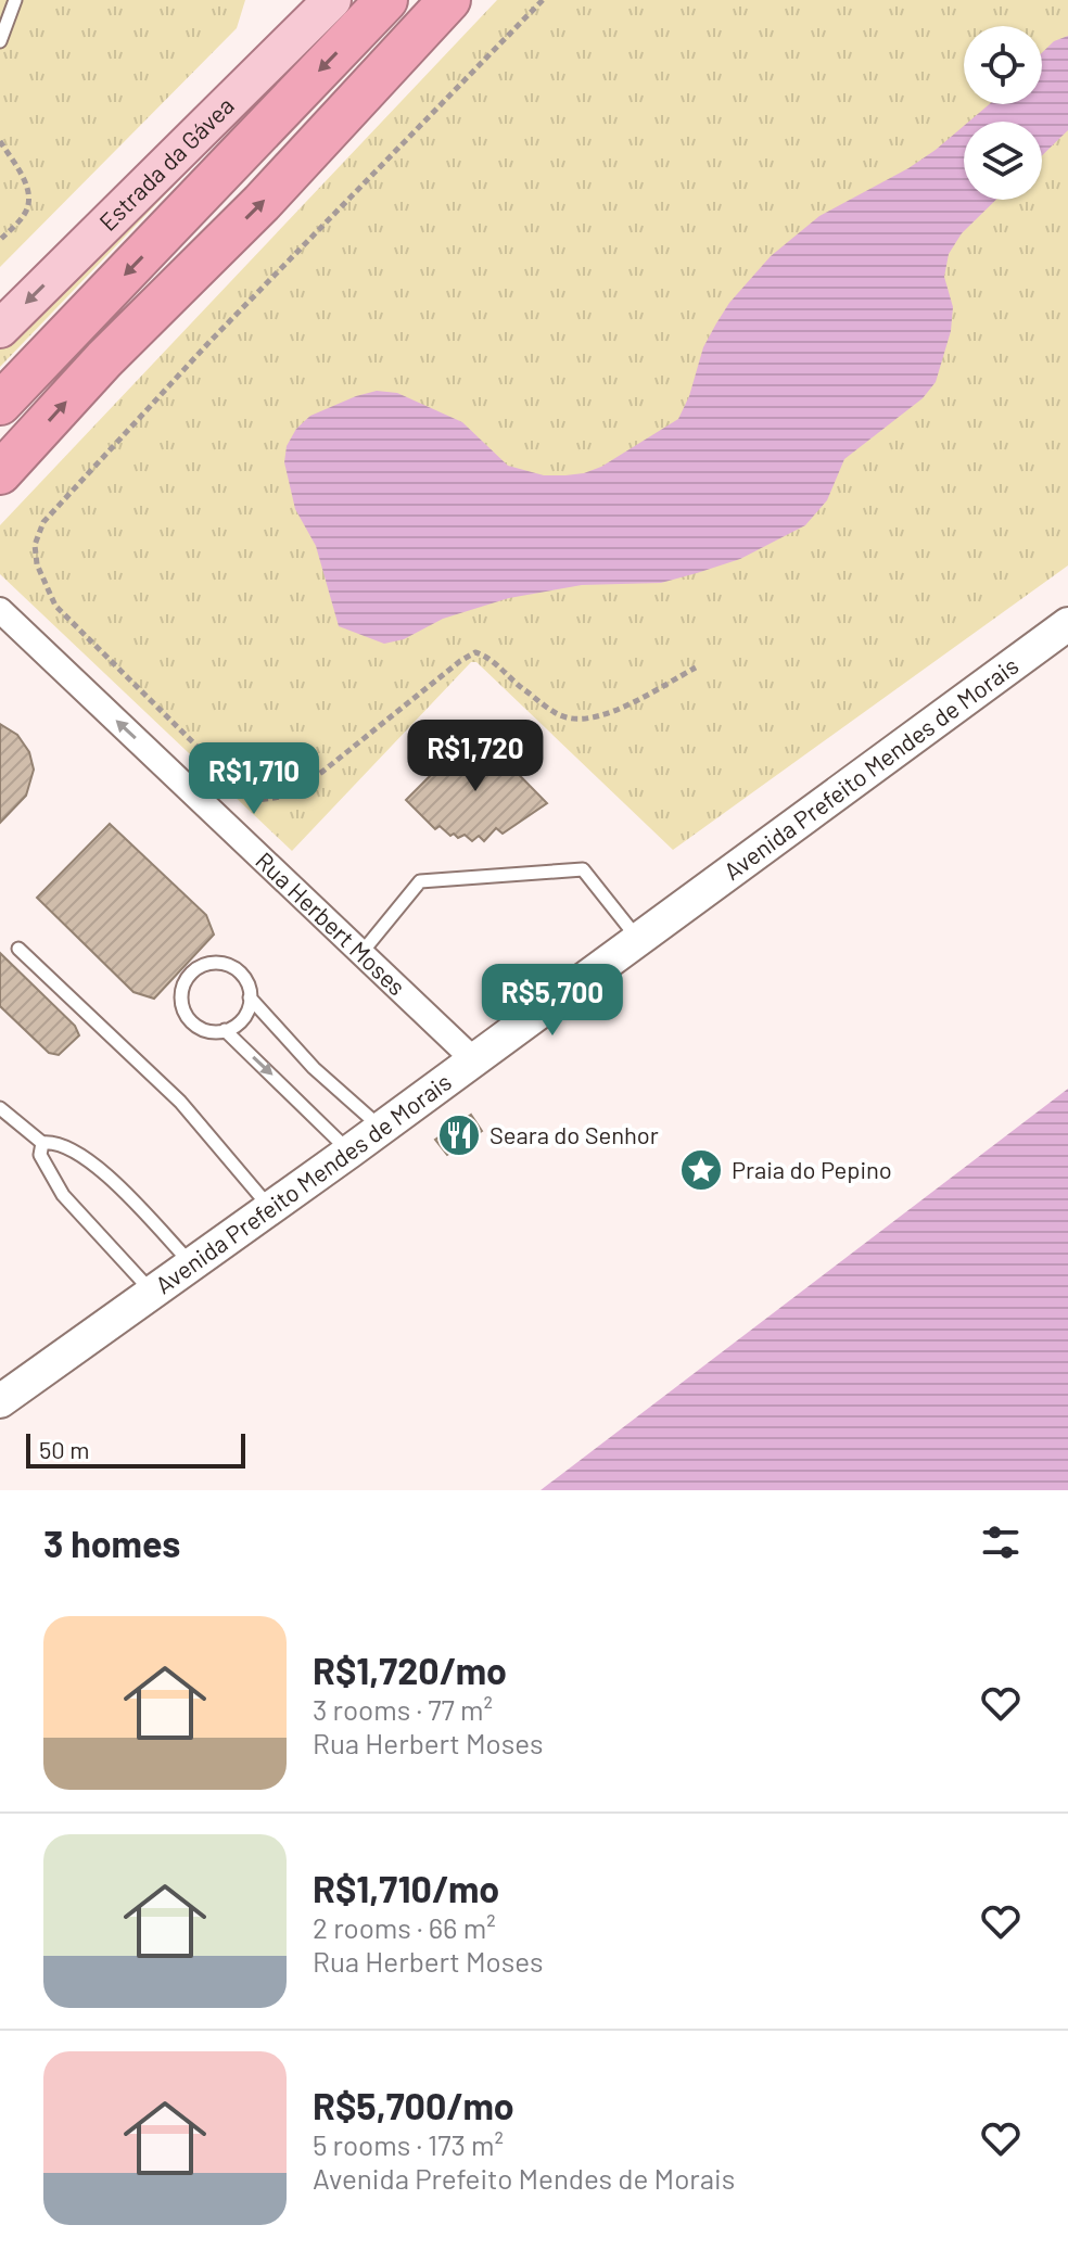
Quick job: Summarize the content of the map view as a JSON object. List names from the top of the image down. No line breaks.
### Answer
{"streets":{"main road":["Estrada da Gávea"],"street":["Avenida Prefeito Mendes de Morais","Rua Herbert Moses"]},"crossings":[["Avenida Prefeito Mendes de Morais","Rua Herbert Moses"]],"one_way":["Estrada da Gávea","Rua Herbert Moses"],"places":{"restaurant":["Seara do Senhor"],"place":["Praia do Pepino"]},"scale_bar":"50 m","page":{"price":["R$1,720","R$1,710","R$5,700"],"scale":"50 m","heading":"3 homes","list":[{"name":"R$1,720/mo","note":"3 rooms · 77 m² · Rua Herbert Moses"},{"name":"R$1,710/mo","note":"2 rooms · 66 m² · Rua Herbert Moses"},{"name":"R$5,700/mo","note":"5 rooms · 173 m² · Avenida Prefeito Mendes de Morais"}]}}
